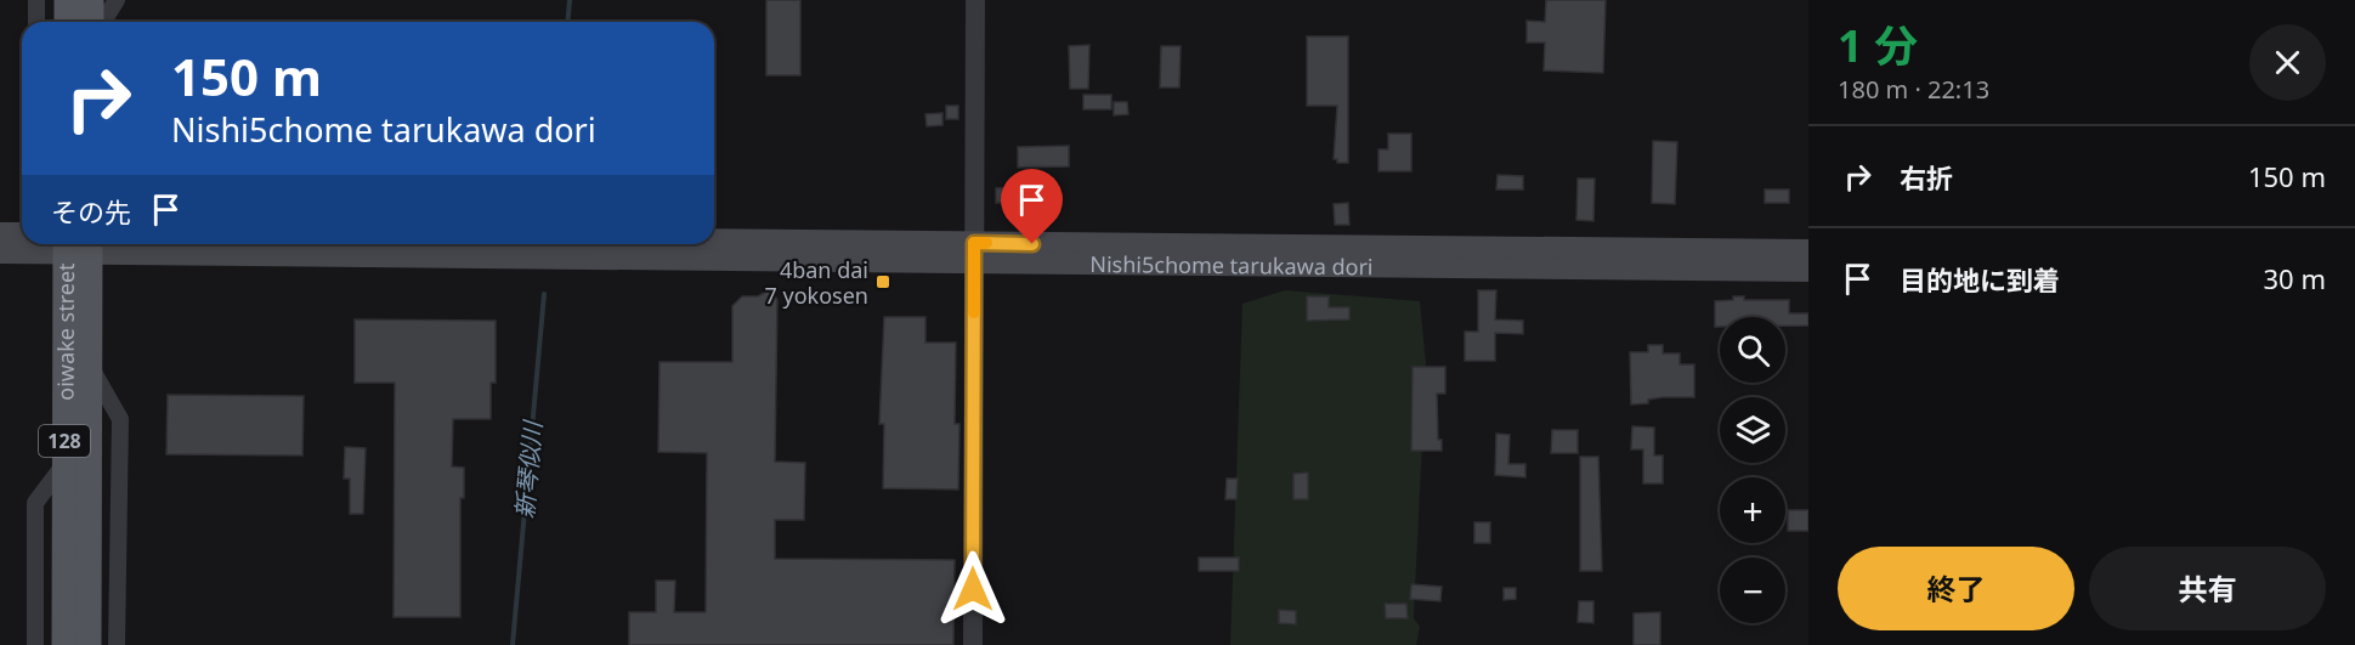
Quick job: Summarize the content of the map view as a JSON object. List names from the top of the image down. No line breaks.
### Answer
{"streets":{"main road":["Nishi5chome tarukawa dori","oiwake street","128"]},"crossings":[["Nishi5chome tarukawa dori","oiwake street"],["Nishi5chome tarukawa dori","128"]],"water":["新琴似川"],"places":{"transit":["4ban dai 7 yokosen"]},"page":{"heading":["1 分","180 m · 22:13"],"turn":["150 m","Nishi5chome tarukawa dori"],"list":[{"name":"右折","value":"150 m"},{"name":"目的地に到着","value":"30 m"}],"then":"その先","map_buttons":["+","−"],"buttons":["終了","共有"]}}
